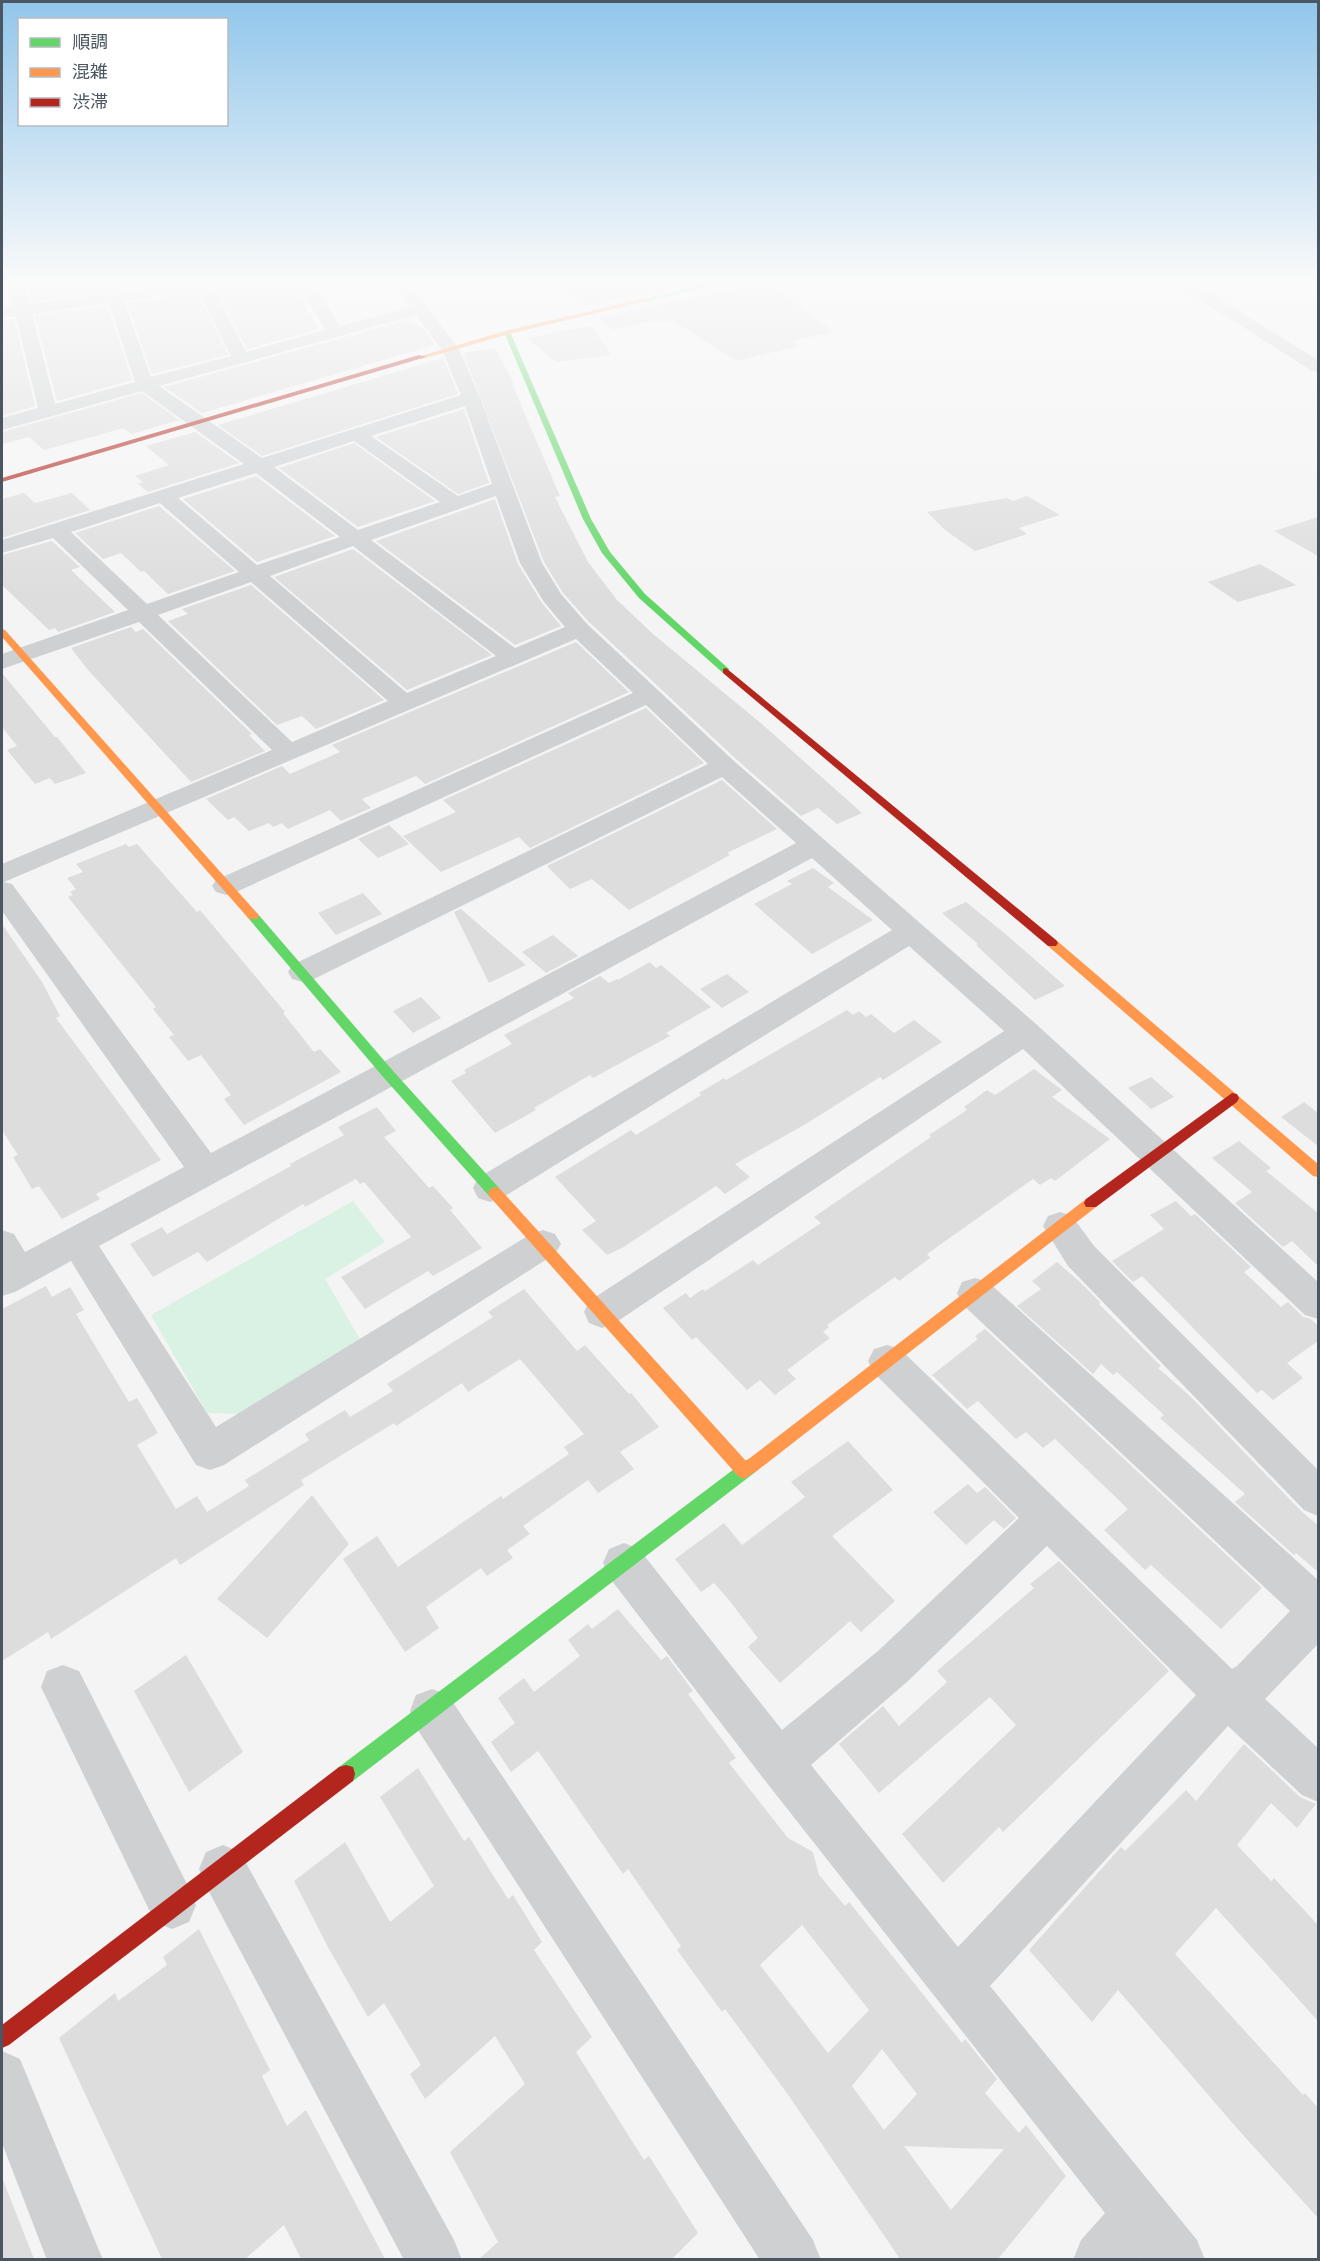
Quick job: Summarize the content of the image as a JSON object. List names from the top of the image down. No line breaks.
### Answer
{"legend":["順調","混雑","渋滞"]}
